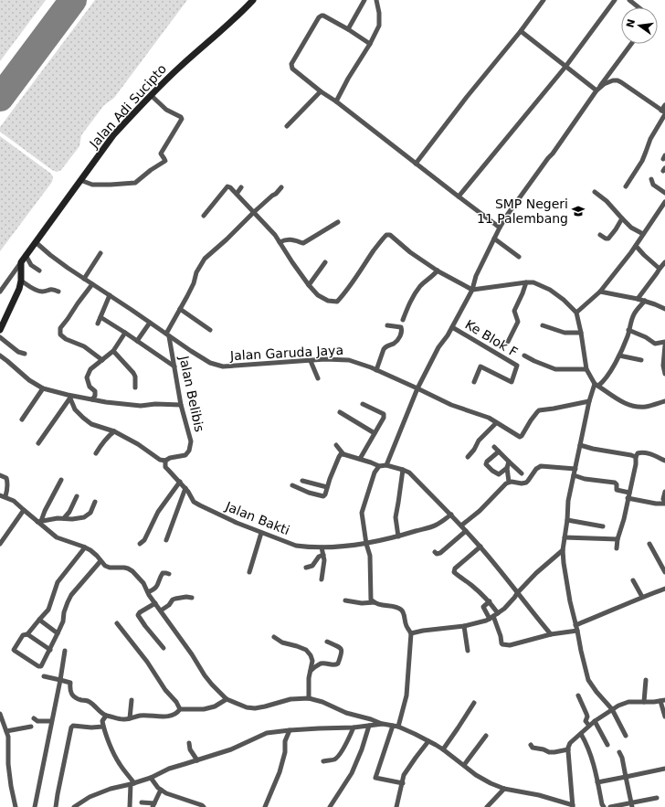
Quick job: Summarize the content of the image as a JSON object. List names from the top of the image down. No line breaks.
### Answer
{"streets":{"street":["Jalan Adi Sucipto","Ke Blok F","Jalan Garuda Jaya","Jalan Belibis","Jalan Bakti"]},"crossings":[["Jalan Adi Sucipto","Jalan Garuda Jaya"],["Jalan Garuda Jaya","Jalan Belibis"],["Jalan Belibis","Jalan Bakti"]],"places":{"school or university":["SMP Negeri 11 Palembang"]},"north":"left"}
